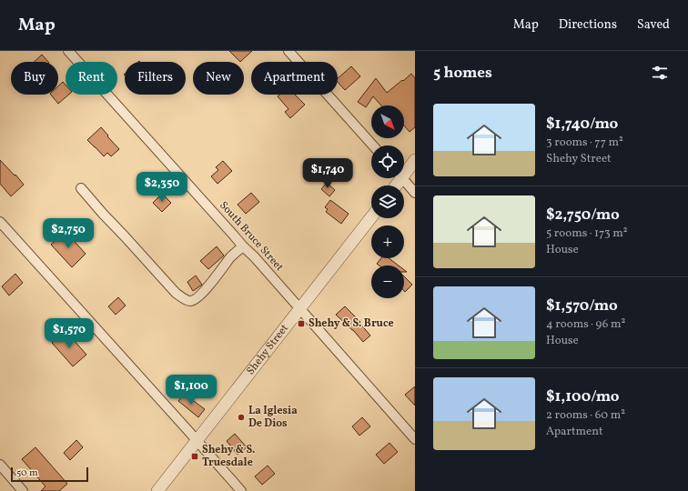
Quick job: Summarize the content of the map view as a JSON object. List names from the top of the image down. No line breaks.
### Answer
{"streets":{"street":["South Bruce Street","Shehy Street"]},"crossings":[["South Bruce Street","Shehy Street"]],"places":{"transit":["Shehy & S. Bruce","Shehy & S. Truesdale"],"other":["La Iglesia De Dios"]},"scale_bar":"50 m","north":"bottom right","page":{"header":"Map","nav":["Map","Directions","Saved"],"heading":"5 homes","chip":["Buy","Rent","Filters","New","Apartment"],"list":[{"name":"$1,740/mo","note":"3 rooms · 77 m² · Shehy Street"},{"name":"$2,750/mo","note":"5 rooms · 173 m² · House"},{"name":"$1,570/mo","note":"4 rooms · 96 m² · House"},{"name":"$1,100/mo","note":"2 rooms · 60 m² · Apartment"}],"map_buttons":["+","−"],"price":["$1,740","$2,350","$2,750","$1,570","$1,100"],"scale":"50 m"}}
